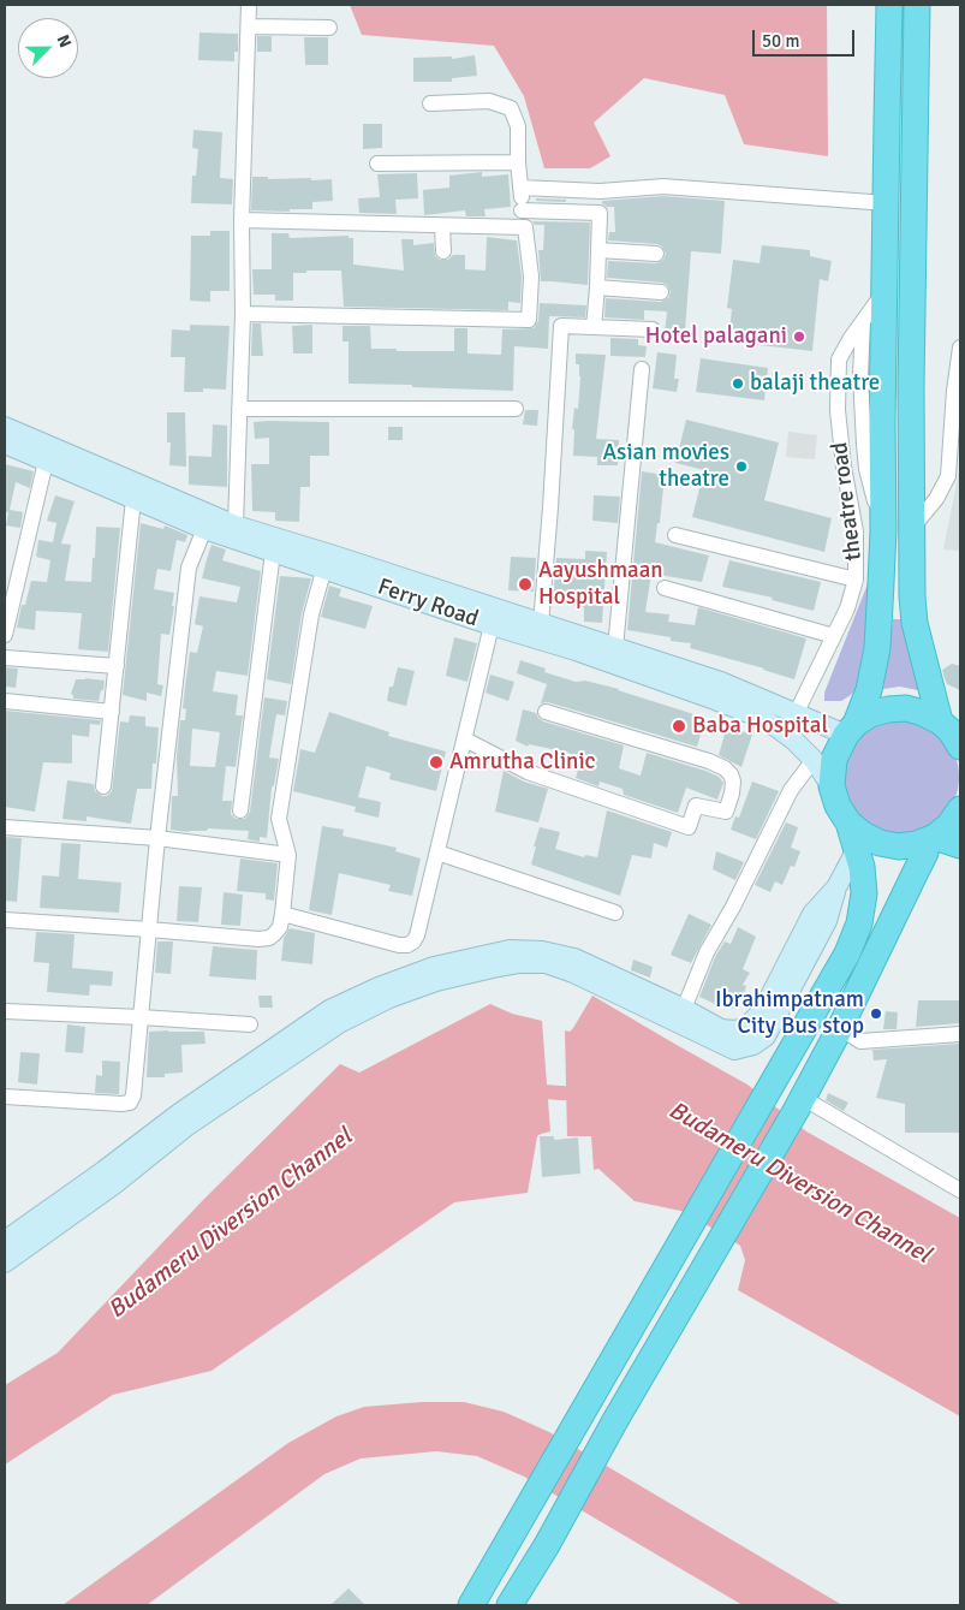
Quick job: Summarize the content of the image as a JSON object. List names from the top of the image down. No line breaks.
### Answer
{"streets":{"street":["theatre road","Ferry Road"]},"crossings":[["theatre road","Ferry Road"]],"water":["Budameru Diversion Channel"],"places":["Hotel palagani","balaji theatre","Asian movies theatre","Aayushmaan Hospital","Baba Hospital","Amrutha Clinic","Ibrahimpatnam City Bus stop"],"scale_bar":"50 m","north":"top right"}
